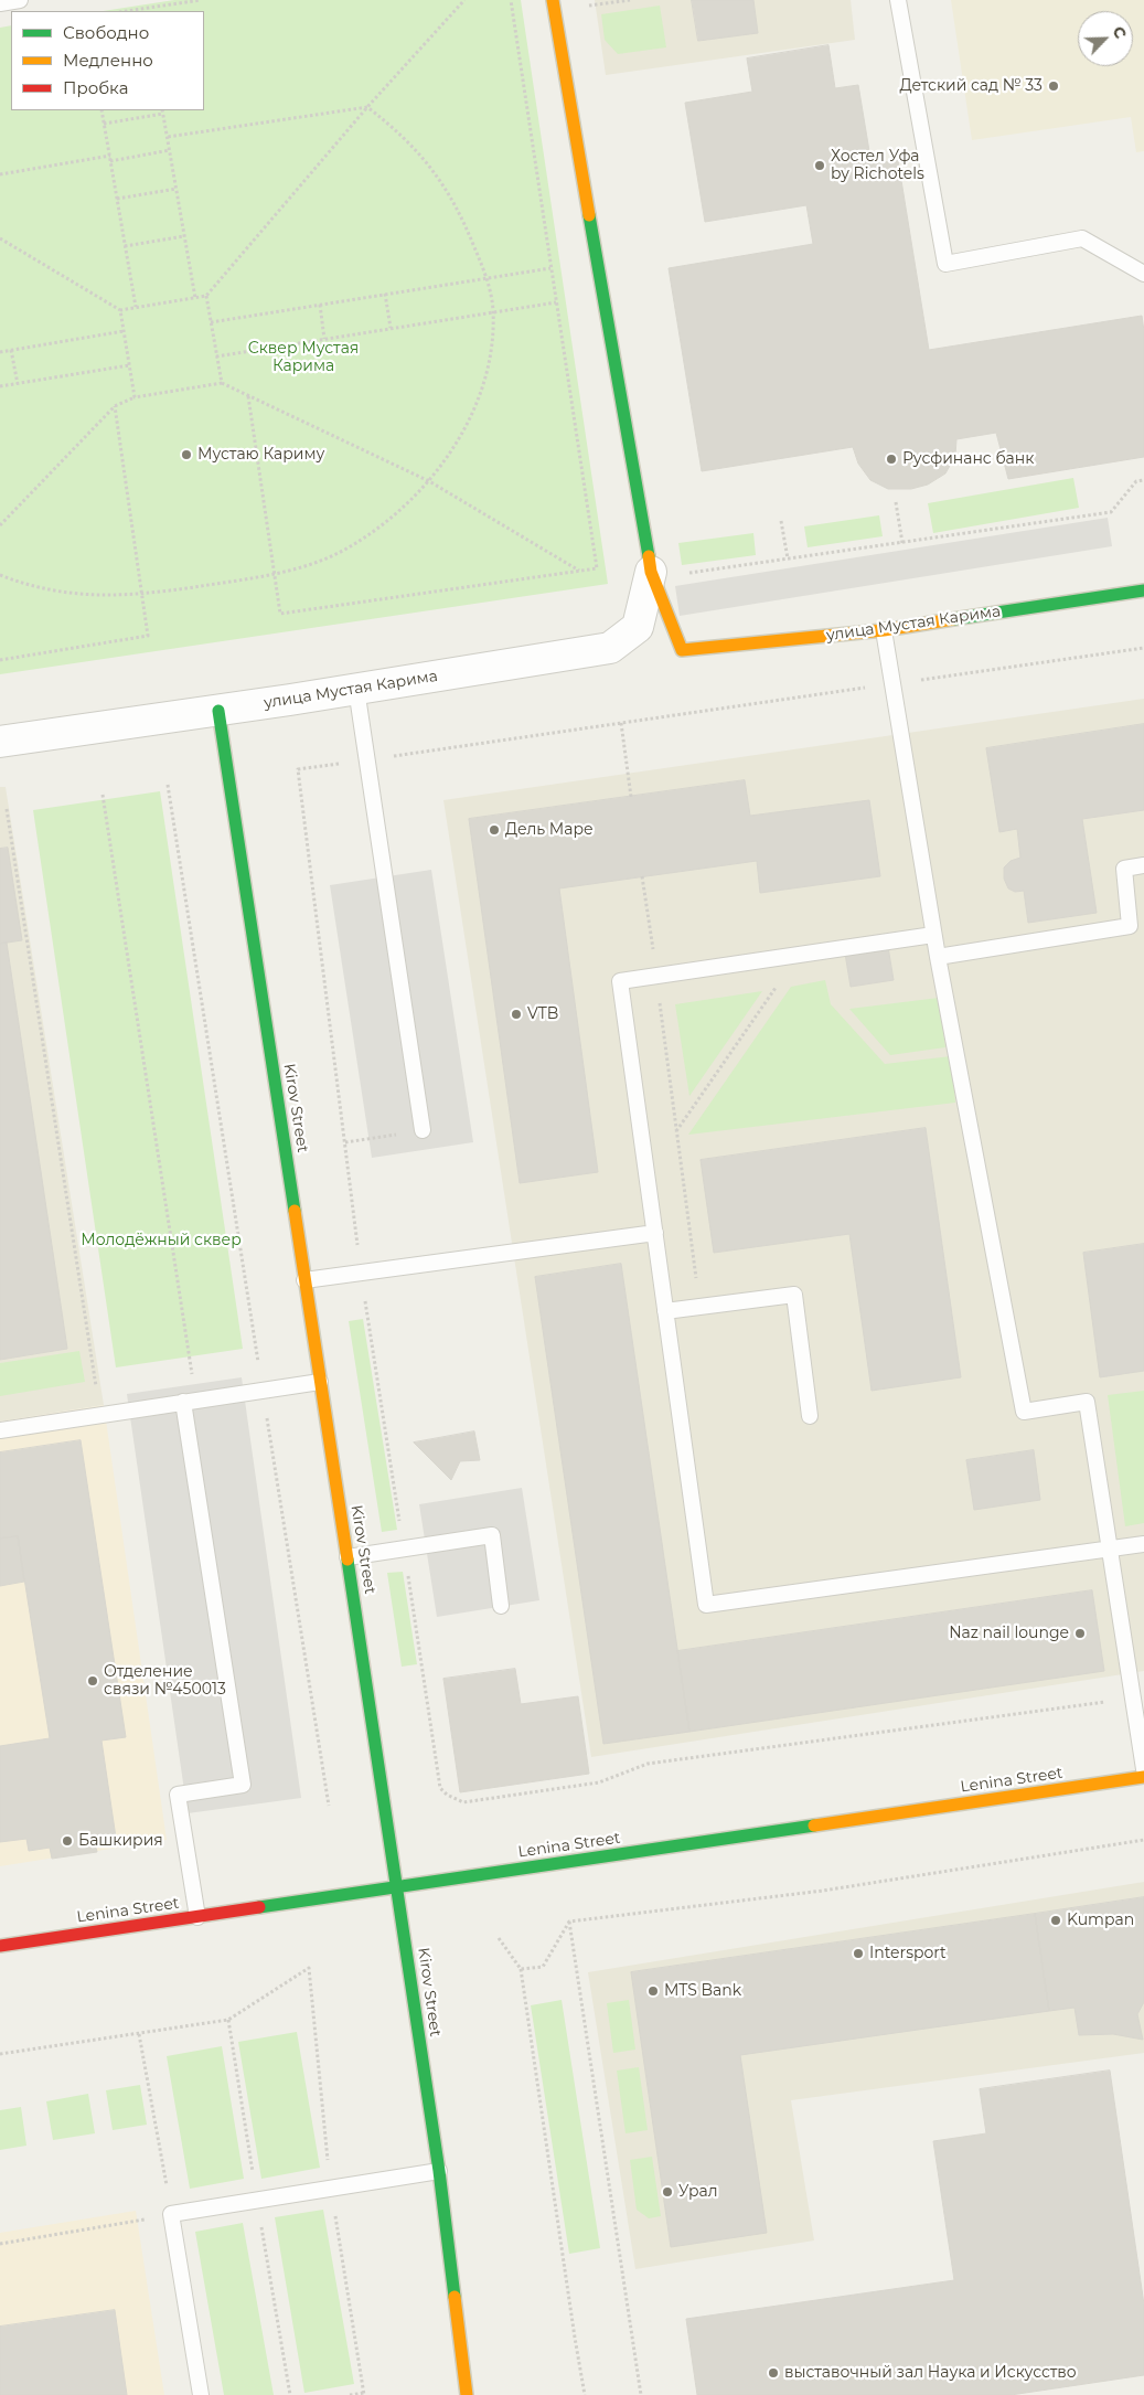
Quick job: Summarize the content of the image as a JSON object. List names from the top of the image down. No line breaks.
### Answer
{"streets":{"street":["улица Мустая Карима","Kirov Street","Lenina Street"]},"crossings":[["улица Мустая Карима","Kirov Street"],["Kirov Street","Lenina Street"]],"parks":["Сквер Мустая Карима","Молодёжный сквер"],"places":["Детский сад № 33","Хостел Уфа by Richotels","Мустаю Кариму","Русфинанс банк","Дель Маре","VTB","Naz nail lounge","Отделение связи №450013","Башкирия","Kumpan","Intersport","MTS Bank","Урал","выставочный зал Наука и Искусство"],"legend":["Свободно","Медленно","Пробка"],"north":"top right"}
